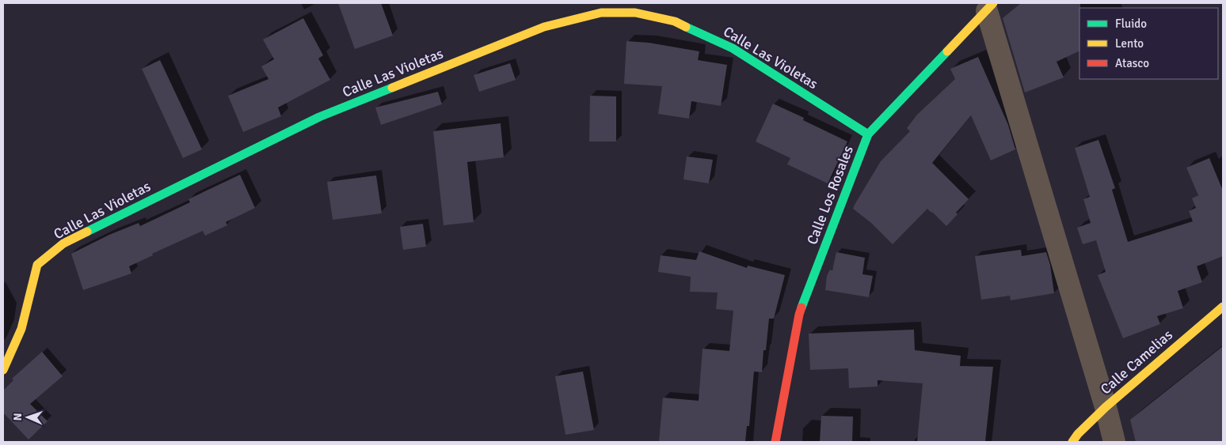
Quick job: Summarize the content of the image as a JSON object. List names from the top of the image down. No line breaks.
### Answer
{"streets":{"street":["Calle Las Violetas","Calle Los Rosales","Calle Camelias"]},"crossings":[["Calle Las Violetas","Calle Los Rosales"]],"legend":["Fluido","Lento","Atasco"],"north":"left"}
